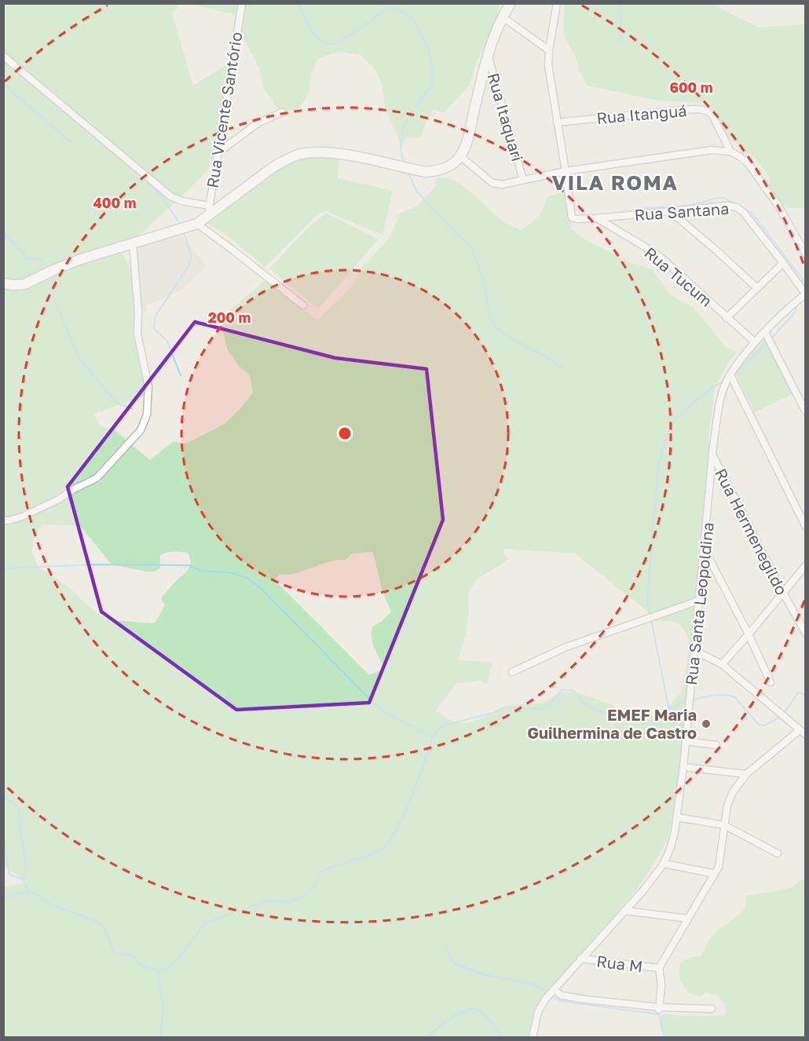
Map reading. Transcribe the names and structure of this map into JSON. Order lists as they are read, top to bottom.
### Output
{
  "streets": {
    "street": [
      "Rua Vicente Santório",
      "Rua Itanguá",
      "Rua Itaquari",
      "Rua Santana",
      "Rua Tucum",
      "Rua Hermenegildo",
      "Rua Santa Leopoldina",
      "Rua M"
    ]
  },
  "crossings": [
    ["Rua Santana", "Rua Tucum"],
    ["Rua Santana", "Rua Santa Leopoldina"],
    ["Rua Tucum", "Rua Santa Leopoldina"],
    ["Rua Hermenegildo", "Rua Santa Leopoldina"],
    ["Rua Santa Leopoldina", "Rua M"]
  ],
  "districts": ["VILA ROMA"],
  "places": ["EMEF Maria Guilhermina de Castro"],
  "rings": ["600 m", "400 m", "200 m"]
}
